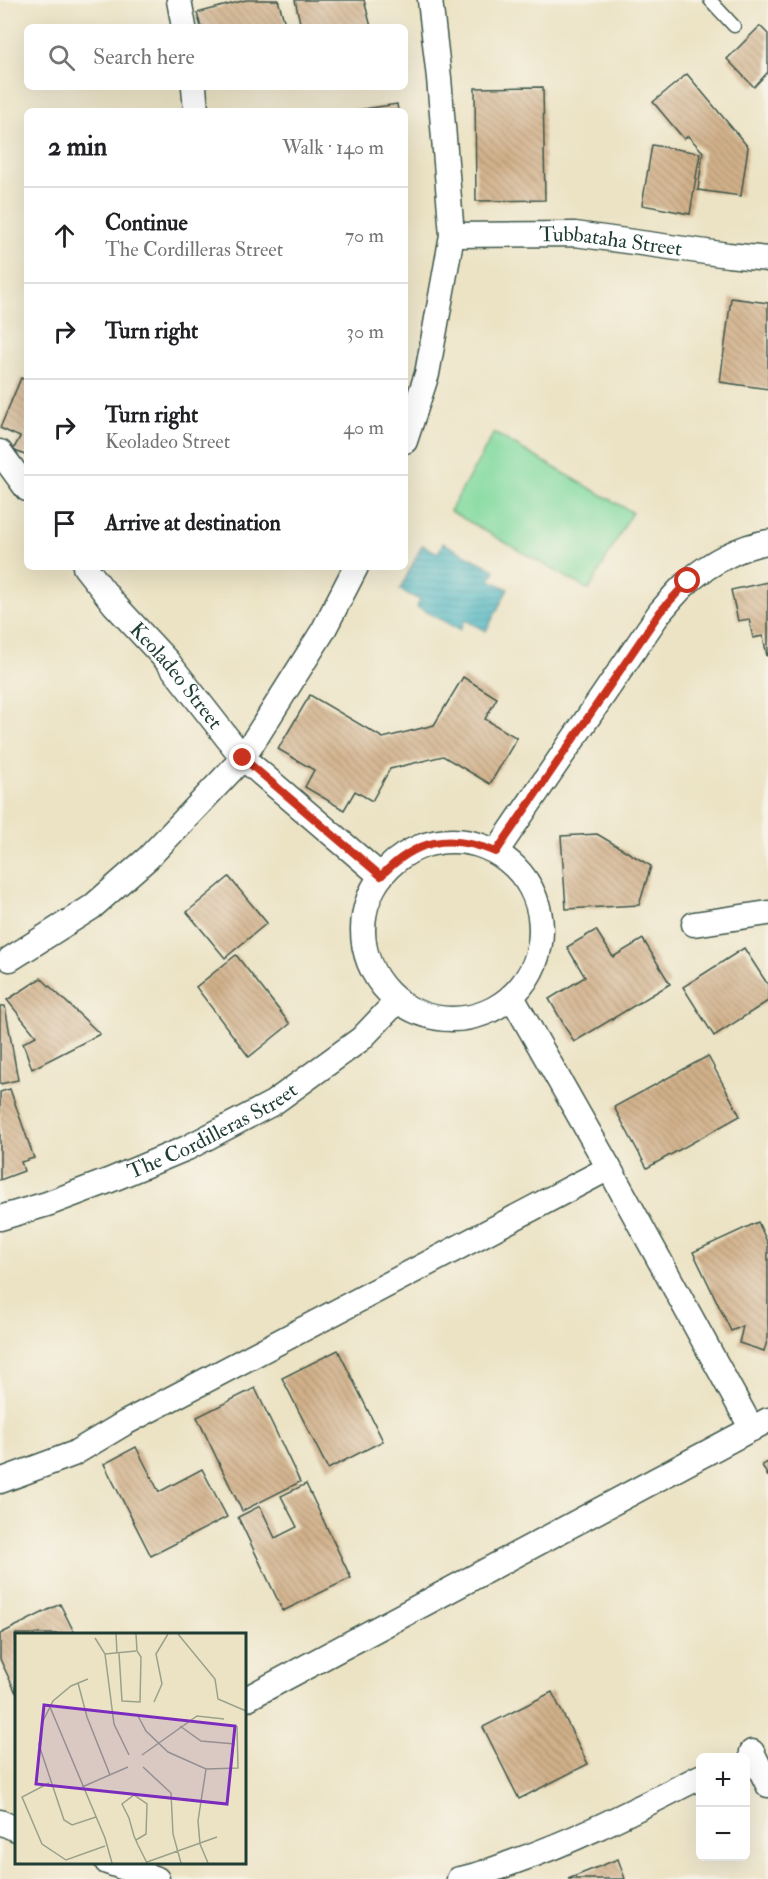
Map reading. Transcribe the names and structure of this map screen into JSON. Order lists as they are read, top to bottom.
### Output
{
  "streets": {
    "street": ["Tubbataha Street", "Keoladeo Street", "The Cordilleras Street"]
  },
  "crossings": [
    ["Keoladeo Street", "The Cordilleras Street"]
  ],
  "page": {
    "search": "Search here",
    "heading": ["2 min", "Walk · 140 m"],
    "list": [
      ["Continue", "The Cordilleras Street", "70 m"],
      ["Turn right", "30 m"],
      ["Turn right", "Keoladeo Street", "40 m"],
      "Arrive at destination"
    ],
    "map_buttons": ["+", "−"]
  }
}
